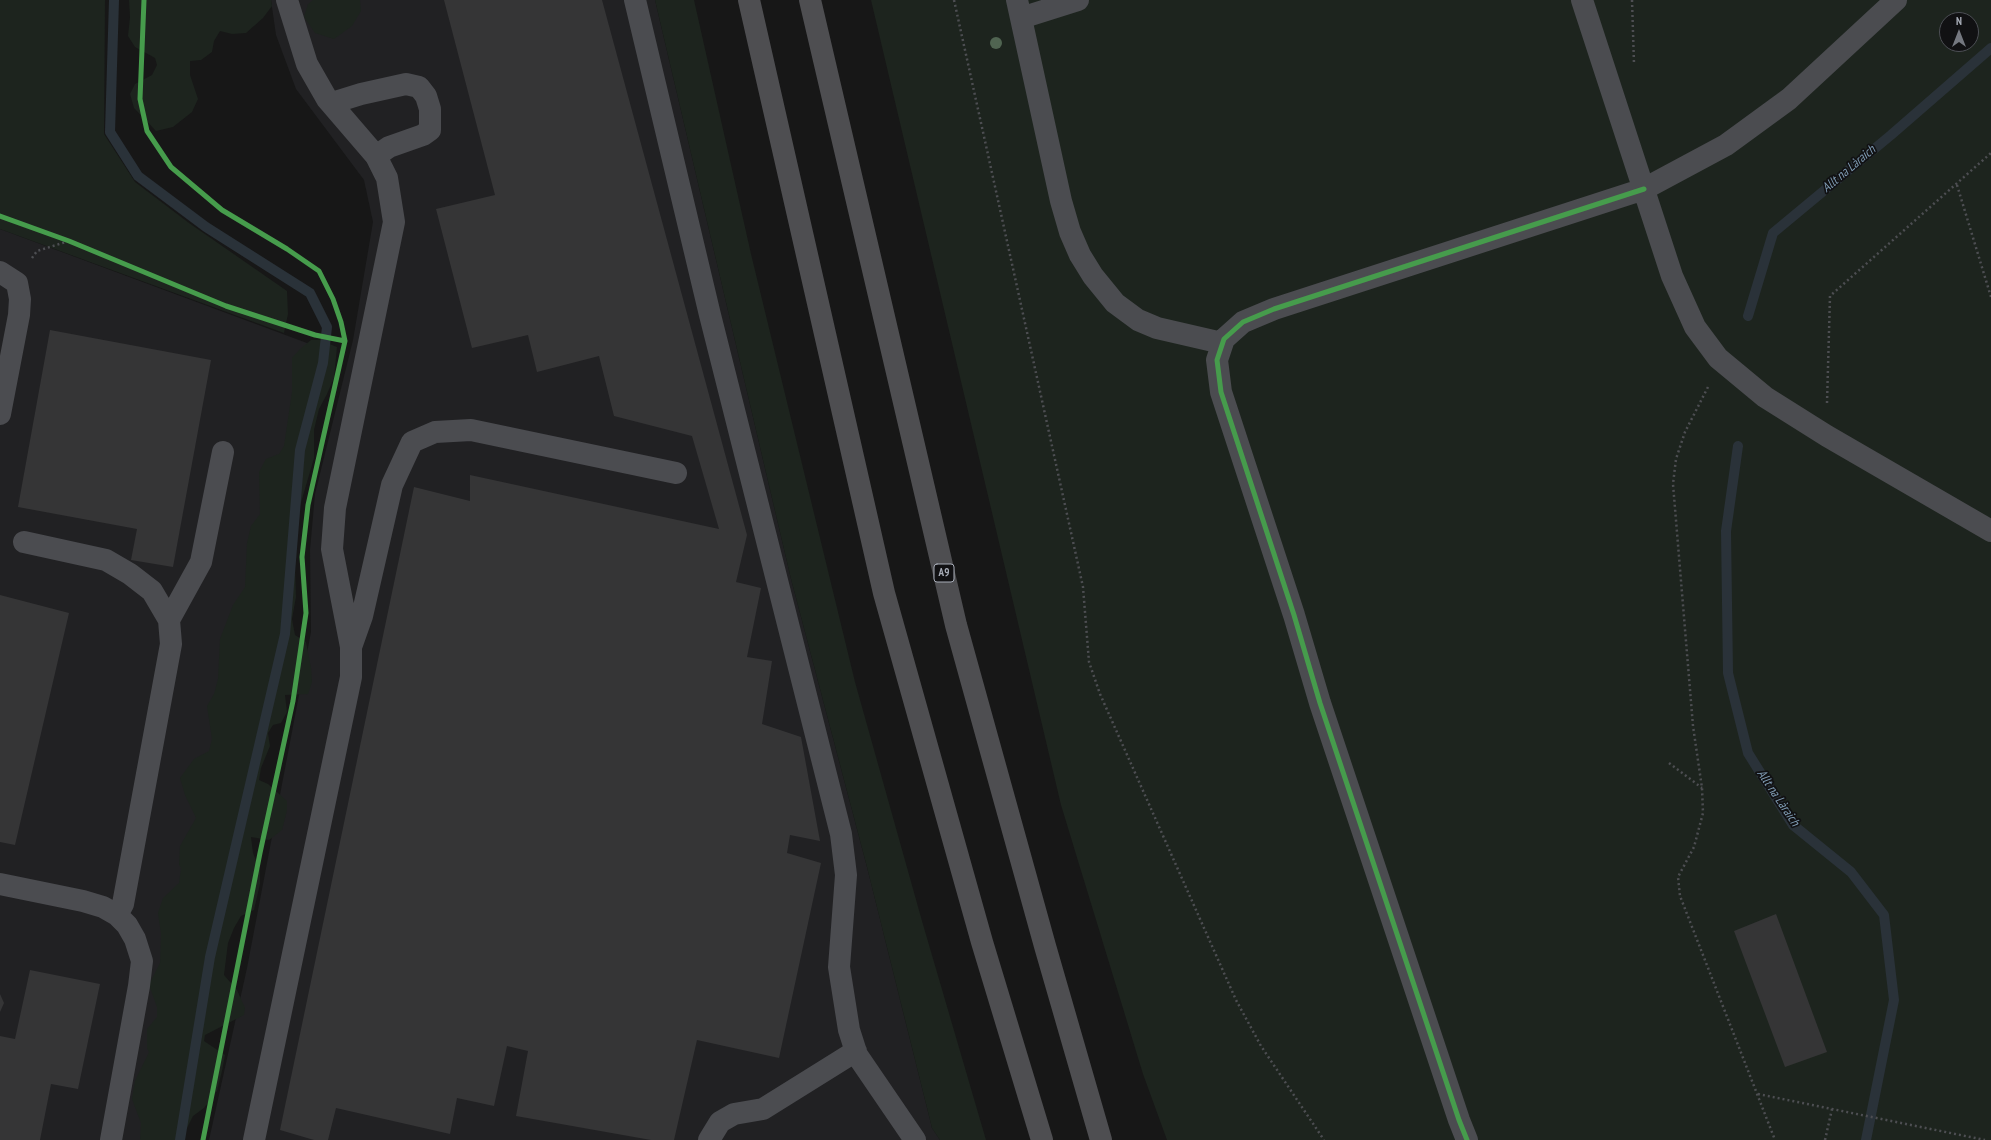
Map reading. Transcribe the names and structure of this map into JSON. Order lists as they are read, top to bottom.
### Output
{
  "streets": {
    "highway": ["A9"]
  },
  "water": ["Allt na Làraich"],
  "north": "top"
}
